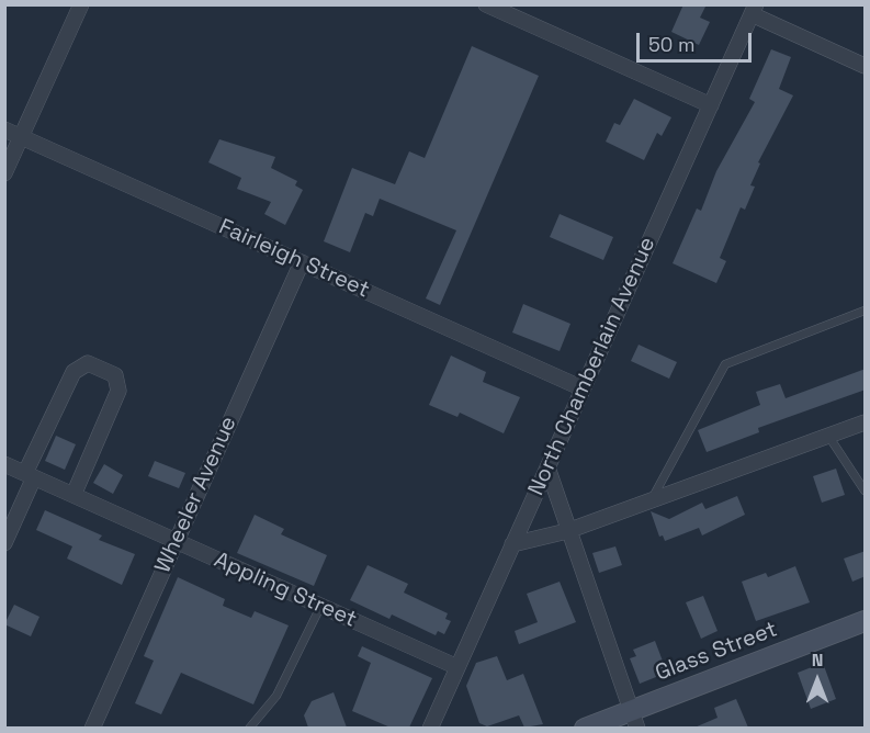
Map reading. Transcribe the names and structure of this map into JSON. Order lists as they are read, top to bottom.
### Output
{
  "streets": {
    "main road": ["Glass Street"],
    "street": [
      "Fairleigh Street",
      "North Chamberlain Avenue",
      "Wheeler Avenue",
      "Appling Street"
    ]
  },
  "crossings": [
    ["Fairleigh Street", "North Chamberlain Avenue"],
    ["Fairleigh Street", "Wheeler Avenue"],
    ["North Chamberlain Avenue", "Appling Street"],
    ["Wheeler Avenue", "Appling Street"]
  ],
  "scale_bar": "50 m",
  "north": "top"
}
